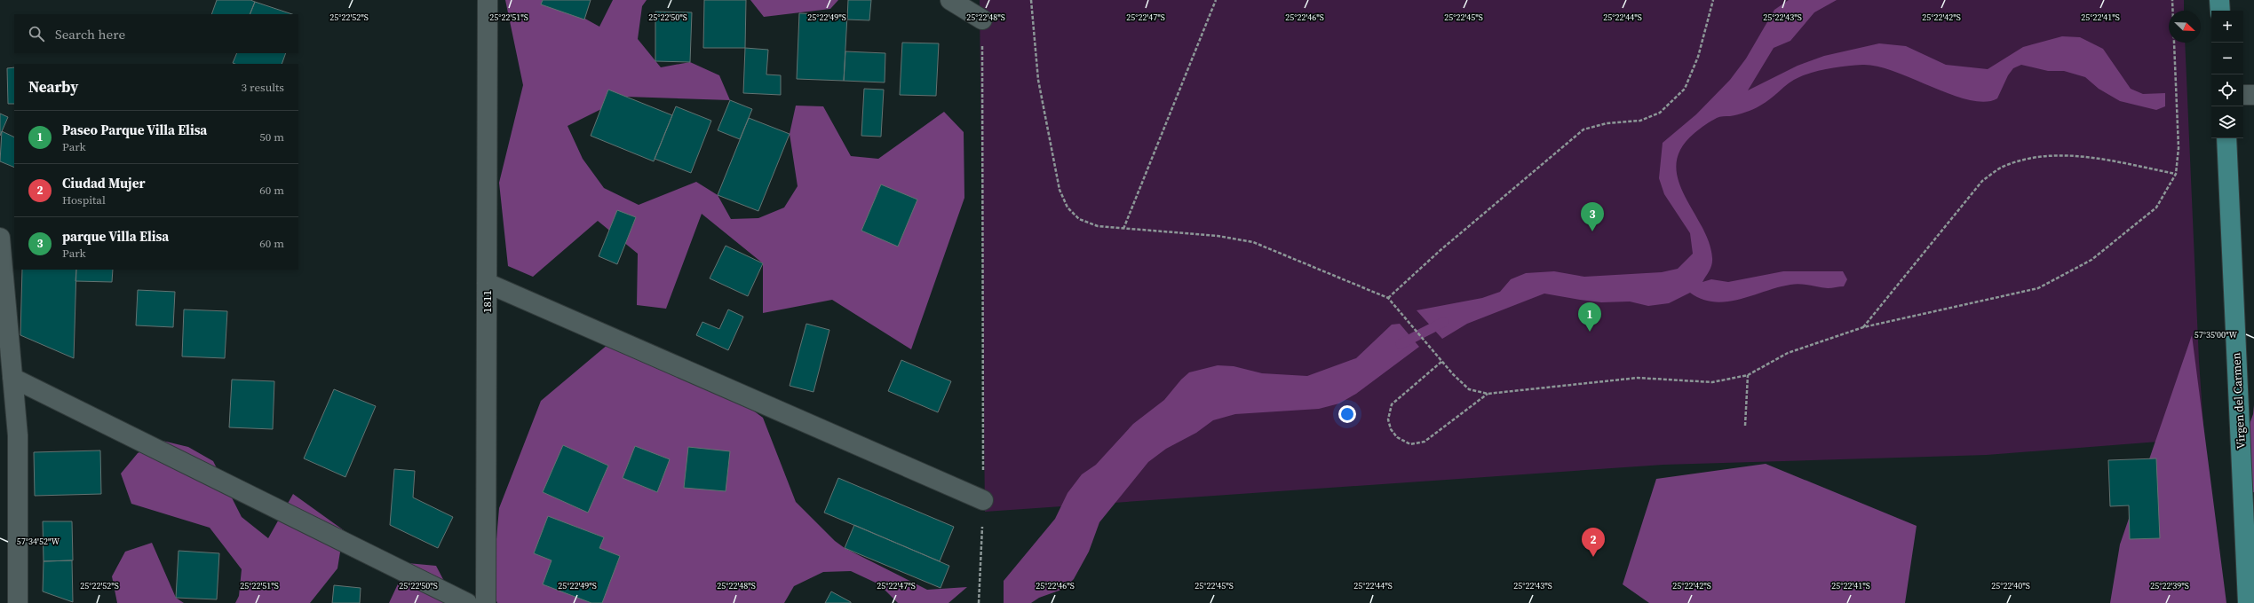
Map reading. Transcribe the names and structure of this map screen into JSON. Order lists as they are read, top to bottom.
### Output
{
  "streets": {
    "main road": ["Virgen del Carmen"],
    "street": ["1811"]
  },
  "north": "bottom right",
  "page": {
    "map_buttons": ["+", "−"],
    "search": "Search here",
    "heading": ["Nearby", "3 results"],
    "list": [
      {
        "mark": "1",
        "name": "Paseo Parque Villa Elisa",
        "note": "Park",
        "value": "50 m"
      },
      {
        "mark": "2",
        "name": "Ciudad Mujer",
        "note": "Hospital",
        "value": "60 m"
      },
      {
        "mark": "3",
        "name": "parque Villa Elisa",
        "note": "Park",
        "value": "60 m"
      }
    ],
    "pins": ["3", "1", "2"]
  },
  "coordinates": [
    "25°22'52\"S",
    "25°22'51\"S",
    "25°22'50\"S",
    "25°22'49\"S",
    "25°22'48\"S",
    "25°22'47\"S",
    "25°22'46\"S",
    "25°22'45\"S",
    "25°22'44\"S",
    "25°22'43\"S",
    "25°22'42\"S",
    "25°22'41\"S",
    "57°35'00\"W",
    "57°34'52\"W",
    "25°22'40\"S",
    "25°22'39\"S"
  ]
}
